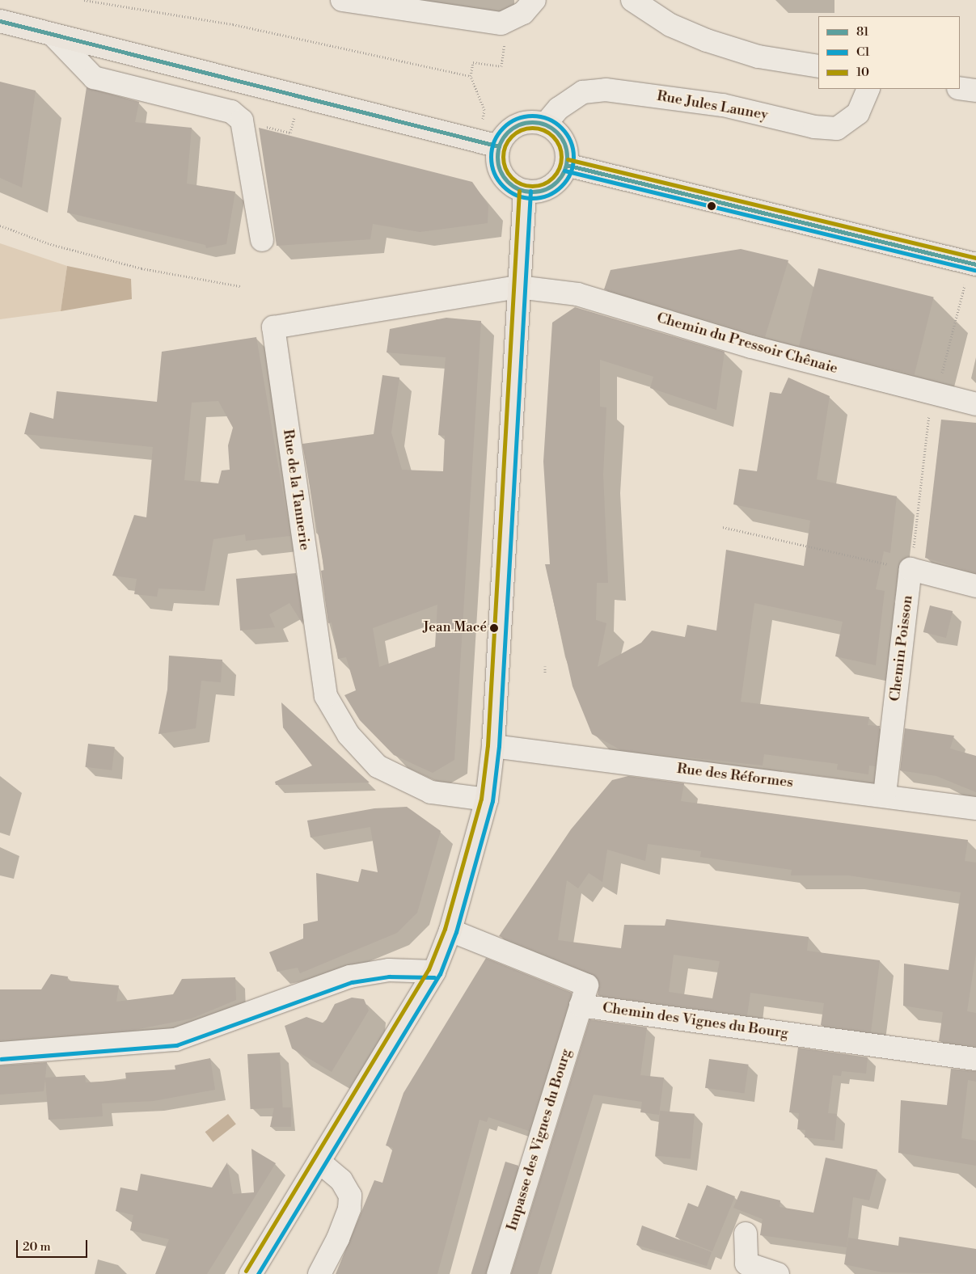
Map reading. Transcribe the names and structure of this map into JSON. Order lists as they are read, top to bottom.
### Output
{
  "streets": {
    "street": [
      "Rue Jules Launey",
      "Chemin du Pressoir Chênaie",
      "Rue de la Tannerie",
      "Chemin Poisson",
      "Rue des Réformes",
      "Chemin des Vignes du Bourg",
      "Impasse des Vignes du Bourg"
    ]
  },
  "crossings": [
    ["Chemin du Pressoir Chênaie", "Rue de la Tannerie"],
    ["Chemin Poisson", "Rue des Réformes"],
    ["Chemin des Vignes du Bourg", "Impasse des Vignes du Bourg"]
  ],
  "places": ["Jean Macé"],
  "lines": ["transit line 81", "transit line C1", "transit line 10"],
  "legend": ["81", "C1", "10"],
  "scale_bar": "20 m"
}
